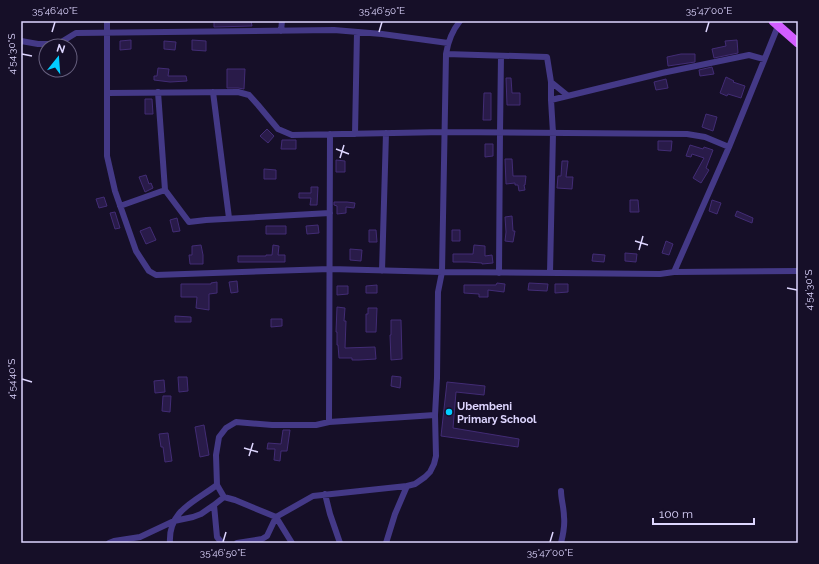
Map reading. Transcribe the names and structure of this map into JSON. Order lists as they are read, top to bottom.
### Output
{
  "places": ["Ubembeni Primary School"],
  "scale_bar": "100 m",
  "north": "top",
  "coordinates": [
    "35°46'40\"E",
    "35°46'50\"E",
    "35°47'00\"E",
    "4°54'30\"S",
    "4°54'40\"S"
  ]
}
